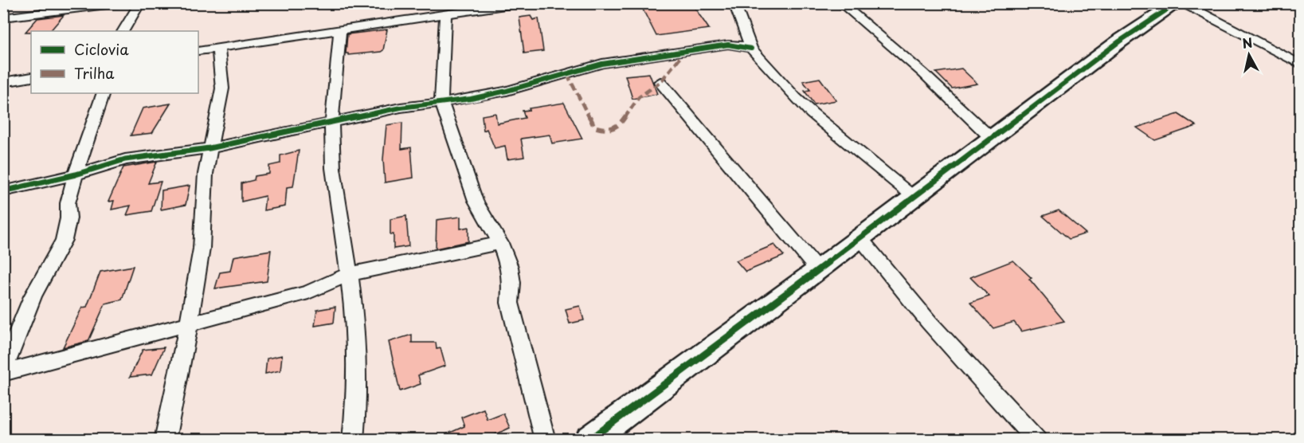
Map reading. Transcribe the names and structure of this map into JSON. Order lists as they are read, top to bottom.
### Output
{
  "legend": ["Ciclovia", "Trilha"],
  "north": "top"
}
